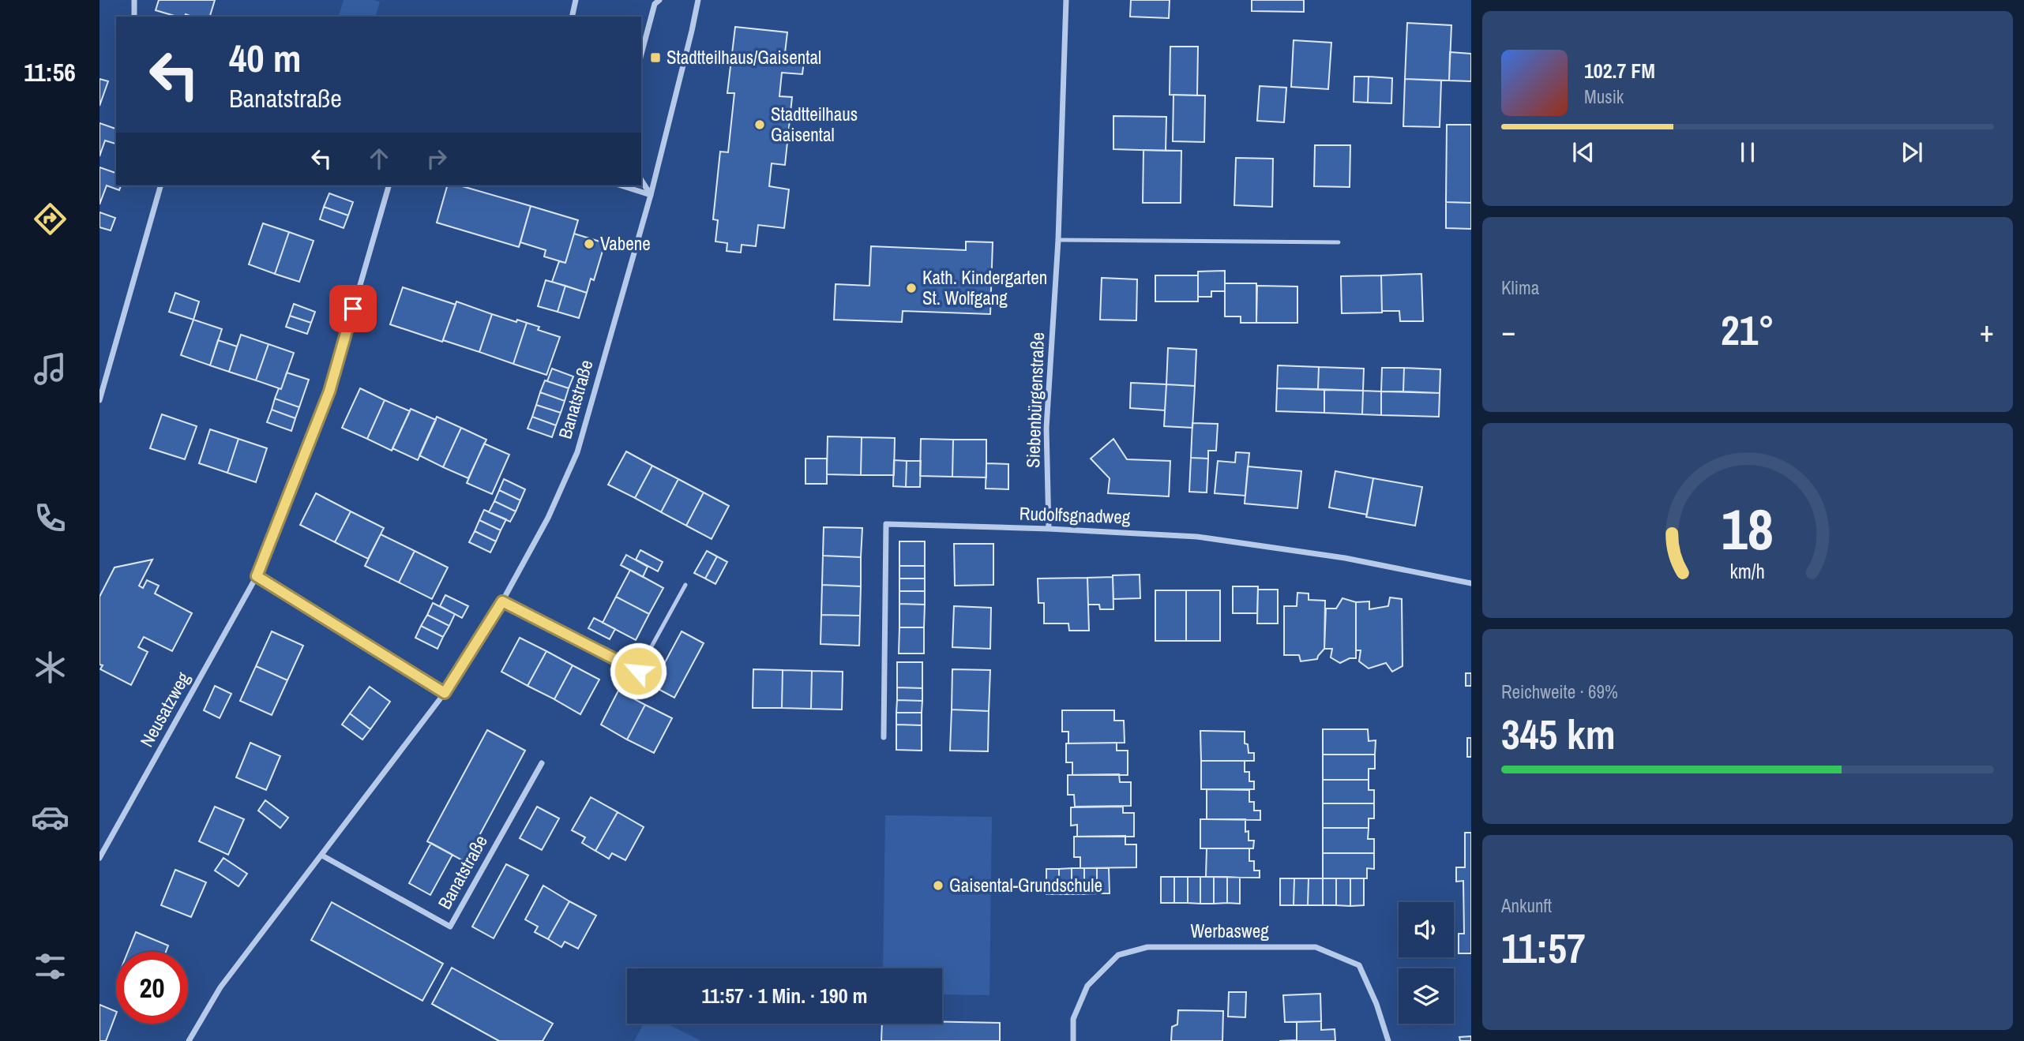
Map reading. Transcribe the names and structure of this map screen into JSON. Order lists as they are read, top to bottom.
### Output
{
  "streets": {
    "street": [
      "Banatstraße",
      "Siebenbürgenstraße",
      "Rudolfsgnadweg",
      "Neusatzweg",
      "Werbasweg"
    ]
  },
  "crossings": [
    ["Siebenbürgenstraße", "Rudolfsgnadweg"]
  ],
  "places": {
    "transit": ["Stadtteilhaus/Gaisental"],
    "other": [
      "Stadtteilhaus Gaisental",
      "Vabene",
      "Kath. Kindergarten St. Wolfgang",
      "Gaisental-Grundschule"
    ]
  },
  "page": {
    "tabs": "11:56",
    "turn": ["40 m", "Banatstraße"],
    "song": ["102.7 FM", "Musik"],
    "tile": [
      "Klima",
      ["Reichweite · 69%", "345 km"],
      ["Ankunft", "11:57"]
    ],
    "heat": ["−", "21°", "+"],
    "limit": "20",
    "trip": "11:57 · 1 Min. · 190 m",
    "gauge": ["18", "km/h"]
  }
}
